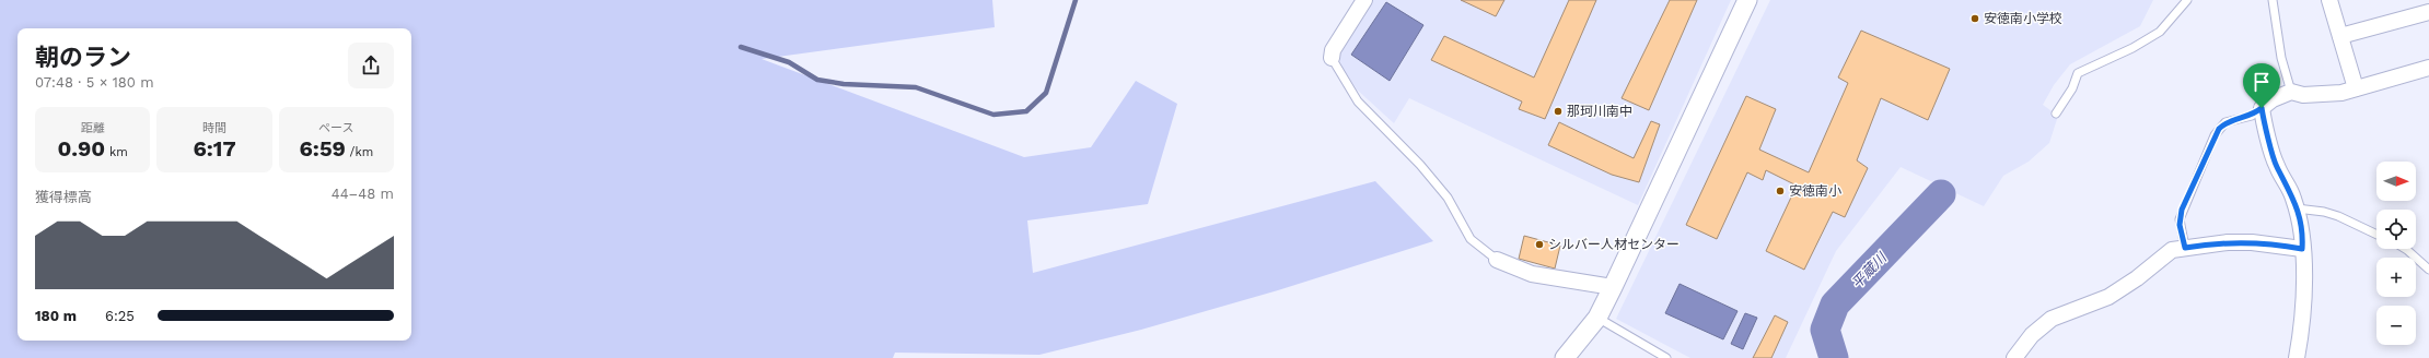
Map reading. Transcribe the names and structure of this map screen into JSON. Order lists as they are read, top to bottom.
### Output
{
  "water": ["平蔵川"],
  "places": [
    "安徳南小学校",
    "那珂川南中",
    "安徳南小",
    "シルバー人材センター"
  ],
  "north": "right",
  "page": {
    "heading": ["朝のラン", "07:48 · 5 × 180 m"],
    "stats": [
      ["距離", "0.90 km"],
      ["時間", "6:17"],
      ["ペース", "6:59 /km"]
    ],
    "map_buttons": ["+", "−"],
    "chart": ["獲得標高", "44–48 m"],
    "list": [
      {
        "name": "180 m",
        "note": "6:25"
      }
    ]
  }
}
